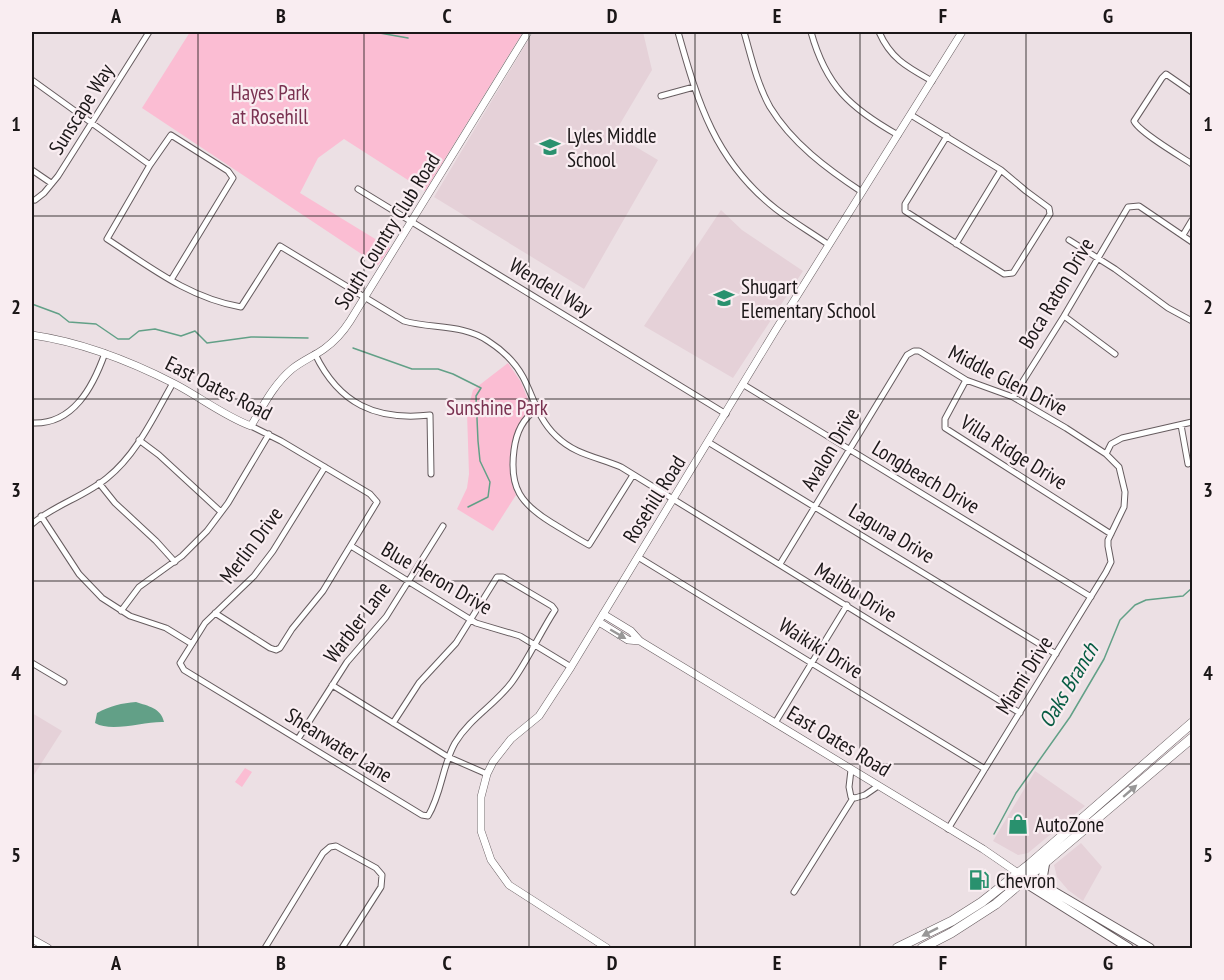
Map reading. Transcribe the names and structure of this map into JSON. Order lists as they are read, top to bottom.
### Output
{
  "streets": {
    "main road": ["East Oates Road"],
    "street": [
      "Sunscape Way",
      "South Country Club Road",
      "Wendell Way",
      "Boca Raton Drive",
      "Middle Glen Drive",
      "Avalon Drive",
      "Villa Ridge Drive",
      "Longbeach Drive",
      "Rosehill Road",
      "Laguna Drive",
      "Merlin Drive",
      "Blue Heron Drive",
      "Malibu Drive",
      "Warbler Lane",
      "Waikiki Drive",
      "Miami Drive",
      "Shearwater Lane"
    ]
  },
  "crossings": [
    ["South Country Club Road", "Wendell Way"],
    ["South Country Club Road", "East Oates Road"],
    ["South Country Club Road", "Malibu Drive"],
    ["Wendell Way", "Rosehill Road"],
    ["Boca Raton Drive", "Middle Glen Drive"],
    ["Middle Glen Drive", "Avalon Drive"],
    ["Middle Glen Drive", "Villa Ridge Drive"],
    ["Middle Glen Drive", "Miami Drive"],
    ["East Oates Road", "Rosehill Road"],
    ["East Oates Road", "Merlin Drive"],
    ["East Oates Road", "Blue Heron Drive"],
    ["East Oates Road", "Miami Drive"],
    ["Avalon Drive", "Longbeach Drive"],
    ["Avalon Drive", "Laguna Drive"],
    ["Avalon Drive", "Malibu Drive"],
    ["Villa Ridge Drive", "Miami Drive"],
    ["Longbeach Drive", "Rosehill Road"],
    ["Longbeach Drive", "Miami Drive"],
    ["Rosehill Road", "Laguna Drive"],
    ["Rosehill Road", "Blue Heron Drive"],
    ["Rosehill Road", "Malibu Drive"],
    ["Rosehill Road", "Waikiki Drive"],
    ["Laguna Drive", "Miami Drive"],
    ["Merlin Drive", "Shearwater Lane"],
    ["Blue Heron Drive", "Warbler Lane"],
    ["Malibu Drive", "Miami Drive"],
    ["Warbler Lane", "Shearwater Lane"],
    ["Waikiki Drive", "Miami Drive"]
  ],
  "water": ["Oaks Branch"],
  "parks": ["Hayes Park at Rosehill", "Sunshine Park"],
  "places": {
    "school or university": ["Lyles Middle School", "Shugart Elementary School"],
    "shop": ["AutoZone"],
    "fuel station": ["Chevron"]
  },
  "grid": {
    "columns": [
      "A",
      "B",
      "C",
      "D",
      "E",
      "F",
      "G"
    ],
    "rows": [
      "1",
      "2",
      "3",
      "4",
      "5"
    ]
  }
}
